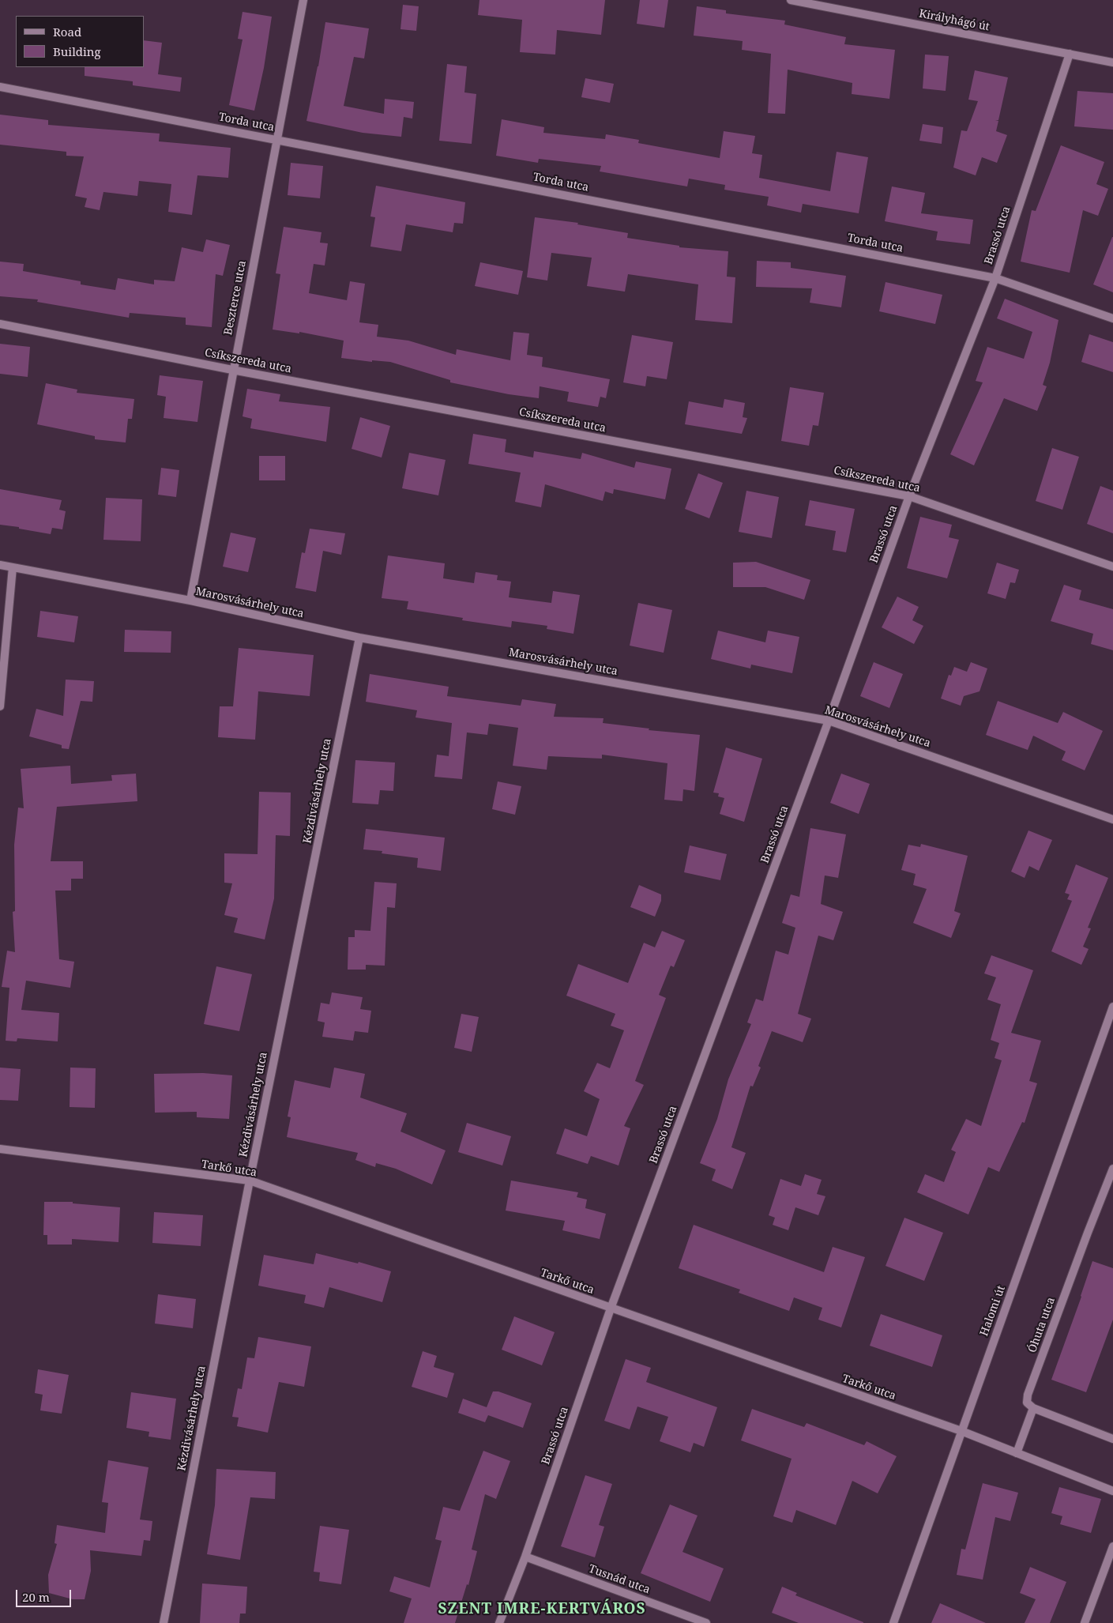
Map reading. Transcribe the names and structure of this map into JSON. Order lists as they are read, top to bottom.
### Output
{
  "streets": {
    "street": [
      "Királyhágó út",
      "Torda utca",
      "Brassó utca",
      "Beszterce utca",
      "Csíkszereda utca",
      "Marosvásárhely utca",
      "Kézdivásárhely utca",
      "Tarkő utca",
      "Halomi út",
      "Óhuta utca",
      "Tusnád utca"
    ]
  },
  "crossings": [
    ["Királyhágó út", "Brassó utca"],
    ["Torda utca", "Brassó utca"],
    ["Torda utca", "Beszterce utca"],
    ["Brassó utca", "Csíkszereda utca"],
    ["Brassó utca", "Marosvásárhely utca"],
    ["Brassó utca", "Tarkő utca"],
    ["Brassó utca", "Tusnád utca"],
    ["Beszterce utca", "Csíkszereda utca"],
    ["Beszterce utca", "Marosvásárhely utca"],
    ["Marosvásárhely utca", "Kézdivásárhely utca"],
    ["Kézdivásárhely utca", "Tarkő utca"],
    ["Tarkő utca", "Halomi út"]
  ],
  "districts": ["SZENT IMRE-KERTVÁROS"],
  "legend": ["Road", "Building"],
  "scale_bar": "20 m"
}
